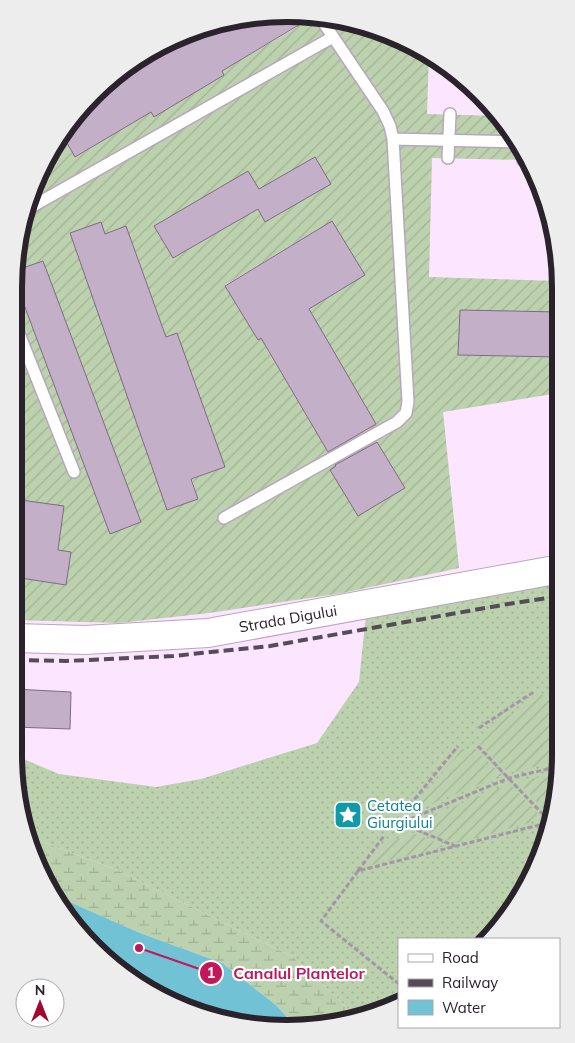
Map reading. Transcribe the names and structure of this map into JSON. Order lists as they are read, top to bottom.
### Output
{
  "streets": {
    "street": ["Strada Digului"]
  },
  "places": {
    "place": ["Cetatea Giurgiului"],
    "other": ["Canalul Plantelor"]
  },
  "legend": ["Road", "Railway", "Water"],
  "north": "top"
}
